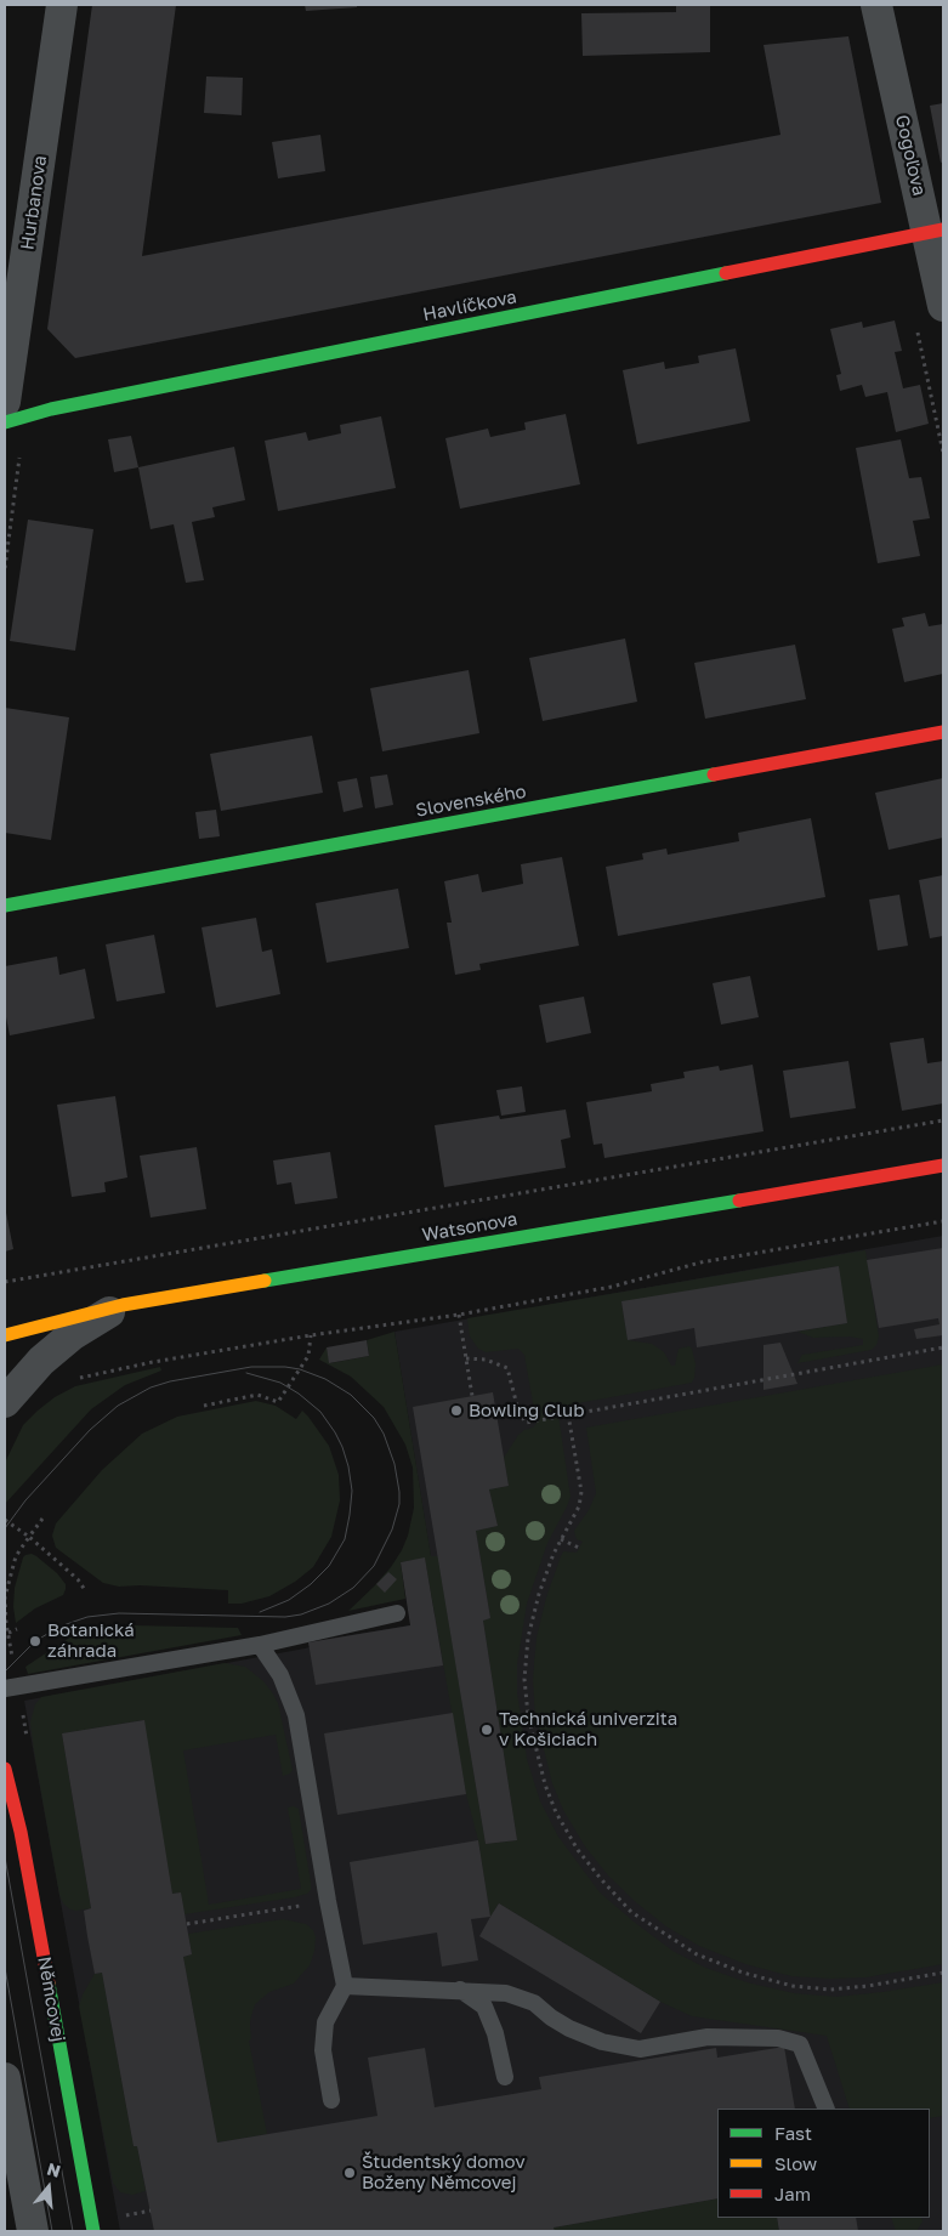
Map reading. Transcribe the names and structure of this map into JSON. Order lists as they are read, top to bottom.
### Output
{
  "streets": {
    "street": [
      "Gogoľova",
      "Hurbanova",
      "Havlíčkova",
      "Slovenského",
      "Watsonova",
      "Němcovej"
    ]
  },
  "crossings": [
    ["Gogoľova", "Havlíčkova"]
  ],
  "places": [
    "Bowling Club",
    "Botanická záhrada",
    "Technická univerzita v Košiciach",
    "Študentský domov Boženy Němcovej"
  ],
  "legend": ["Fast", "Slow", "Jam"],
  "north": "top"
}
